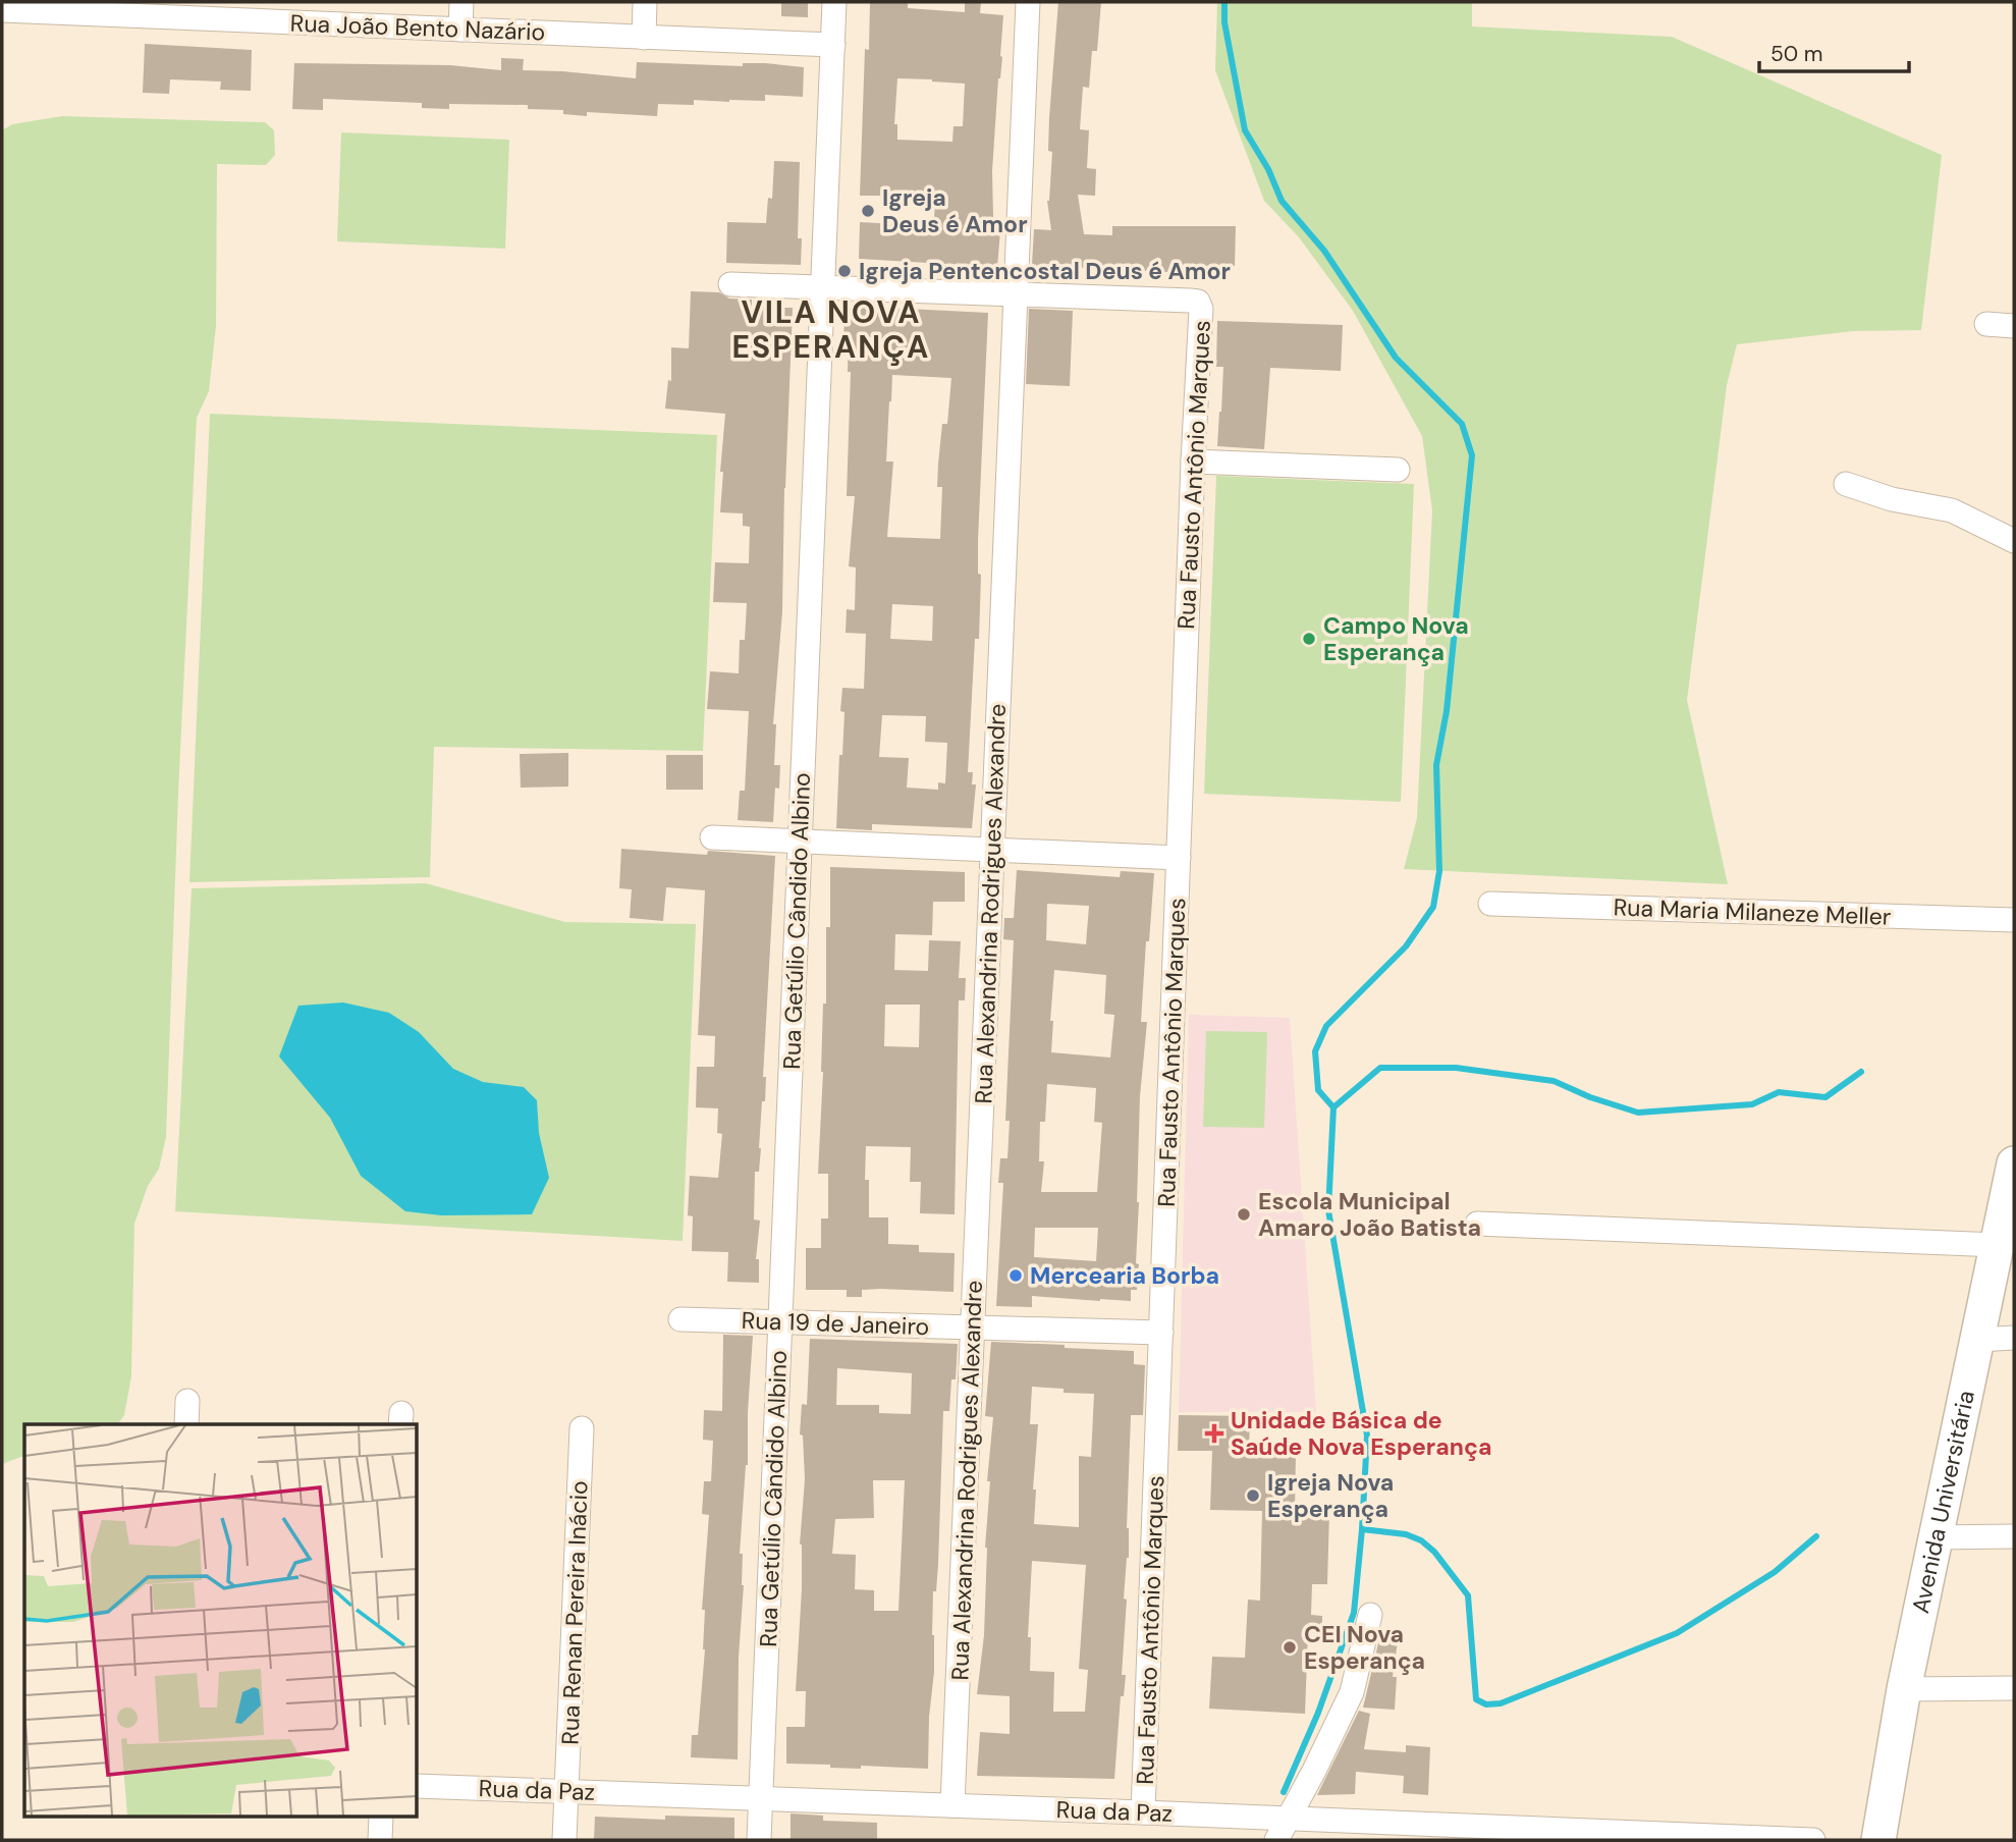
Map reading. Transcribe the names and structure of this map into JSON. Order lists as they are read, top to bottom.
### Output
{
  "streets": {
    "main road": ["Avenida Universitária"],
    "street": [
      "Rua João Bento Nazário",
      "Rua Fausto Antônio Marques",
      "Rua Alexandrina Rodrigues Alexandre",
      "Rua Maria Milaneze Meller",
      "Rua Getúlio Cândido Albino",
      "Rua 19 de Janeiro",
      "Rua Renan Pereira Inácio",
      "Rua da Paz"
    ]
  },
  "crossings": [
    ["Rua João Bento Nazário", "Rua Getúlio Cândido Albino"],
    ["Rua Fausto Antônio Marques", "Rua Alexandrina Rodrigues Alexandre"],
    ["Rua Fausto Antônio Marques", "Rua 19 de Janeiro"],
    ["Rua Fausto Antônio Marques", "Rua da Paz"],
    ["Rua Alexandrina Rodrigues Alexandre", "Rua 19 de Janeiro"],
    ["Rua Alexandrina Rodrigues Alexandre", "Rua da Paz"],
    ["Rua Getúlio Cândido Albino", "Rua 19 de Janeiro"],
    ["Rua Getúlio Cândido Albino", "Rua da Paz"],
    ["Rua Renan Pereira Inácio", "Rua da Paz"]
  ],
  "districts": ["VILA NOVA ESPERANÇA"],
  "places": {
    "other": [
      "Igreja Deus é Amor",
      "Igreja Pentencostal Deus é Amor",
      "Campo Nova Esperança",
      "Escola Municipal Amaro João Batista",
      "Mercearia Borba",
      "Igreja Nova Esperança",
      "CEI Nova Esperança"
    ],
    "health": ["Unidade Básica de Saúde Nova Esperança"]
  },
  "scale_bar": "50 m"
}
